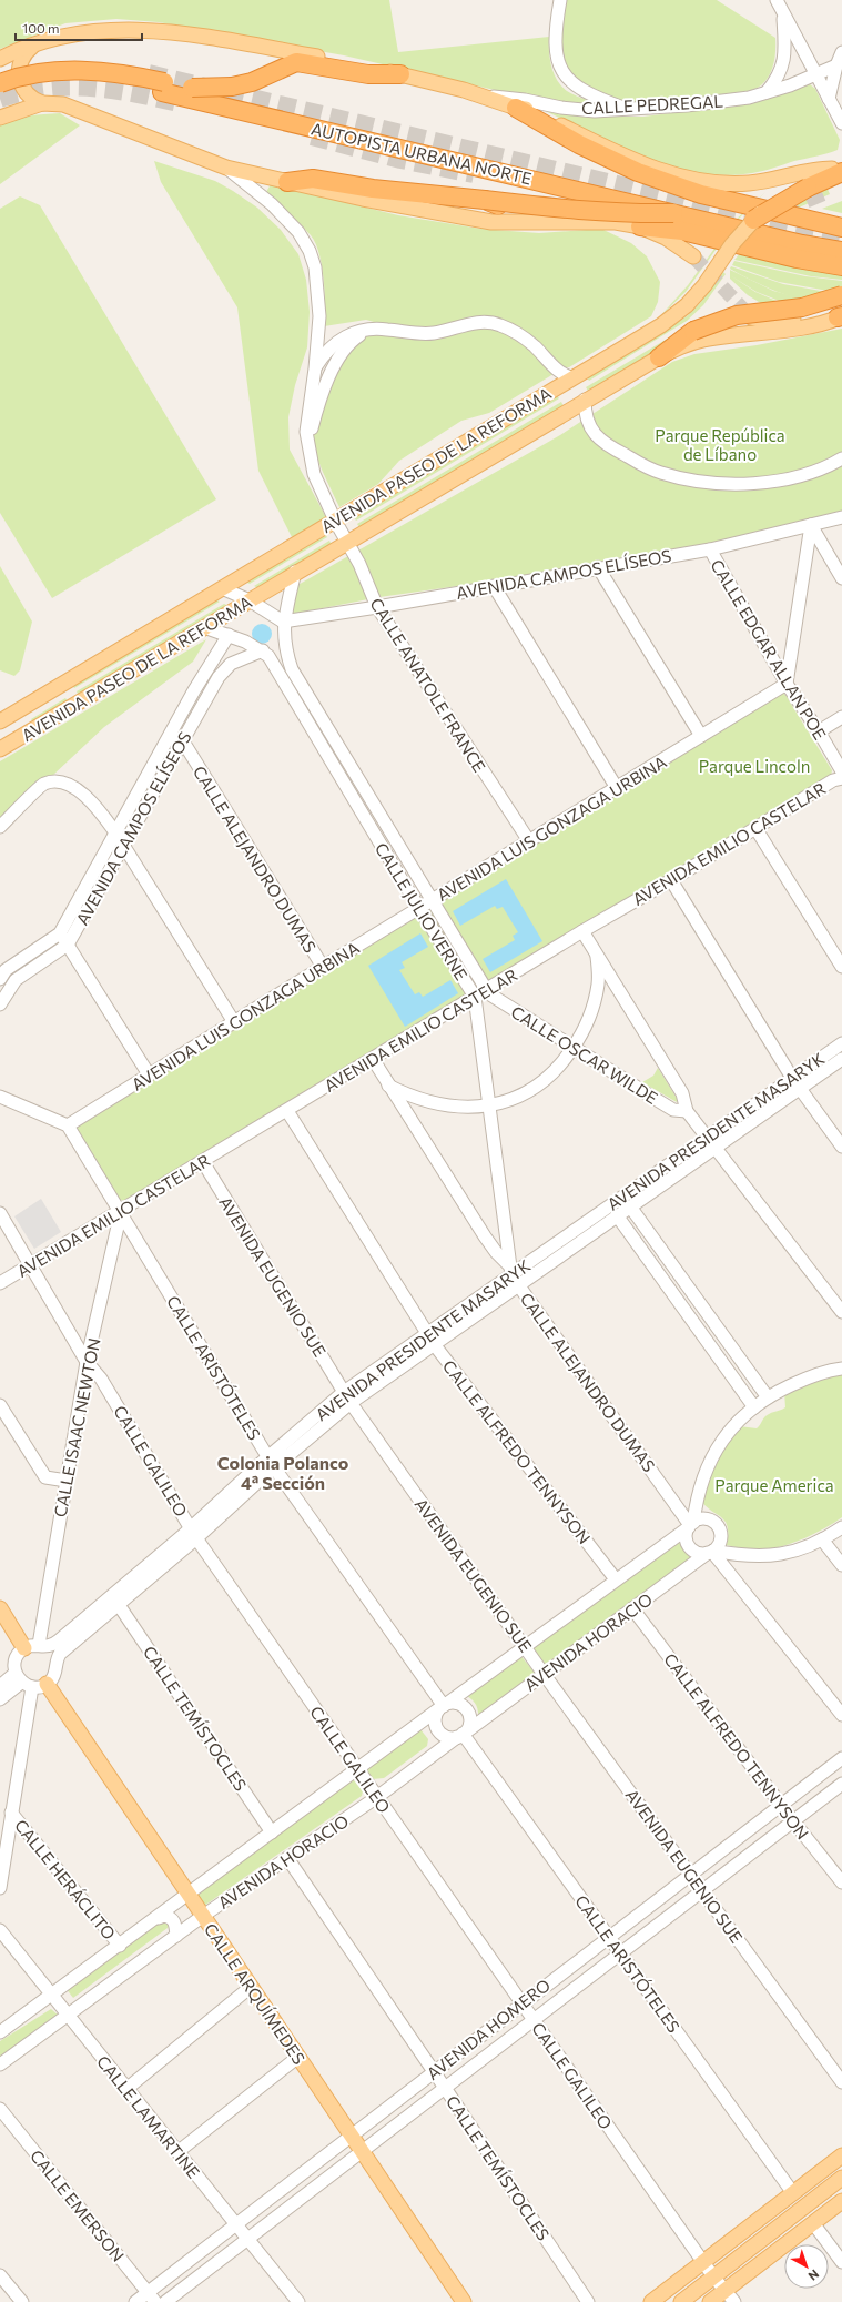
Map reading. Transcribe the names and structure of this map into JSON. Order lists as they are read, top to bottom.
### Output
{
  "streets": {
    "highway": ["AUTOPISTA URBANA NORTE"],
    "main road": ["AVENIDA PASEO DE LA REFORMA", "CALLE ARQUÍMEDES"],
    "street": [
      "CALLE PEDREGAL",
      "AVENIDA CAMPOS ELÍSEOS",
      "CALLE EDGAR ALLAN POE",
      "CALLE ANATOLE FRANCE",
      "AVENIDA LUIS GONZAGA URBINA",
      "AVENIDA EMILIO CASTELAR",
      "CALLE ALEJANDRO DUMAS",
      "CALLE JULIO VERNE",
      "CALLE OSCAR WILDE",
      "AVENIDA PRESIDENTE MASARYK",
      "AVENIDA EUGENIO SUE",
      "CALLE ARISTÓTELES",
      "CALLE ISAAC NEWTON",
      "CALLE ALFREDO TENNYSON",
      "CALLE GALILEO",
      "AVENIDA HORACIO",
      "CALLE TEMÍSTOCLES",
      "CALLE HERÁCLITO",
      "AVENIDA HOMERO",
      "CALLE LAMARTINE",
      "CALLE EMERSON"
    ]
  },
  "crossings": [
    ["AVENIDA PASEO DE LA REFORMA", "CALLE ANATOLE FRANCE"],
    ["AVENIDA PASEO DE LA REFORMA", "CALLE JULIO VERNE"],
    ["AVENIDA CAMPOS ELÍSEOS", "CALLE EDGAR ALLAN POE"],
    ["AVENIDA CAMPOS ELÍSEOS", "CALLE ANATOLE FRANCE"],
    ["AVENIDA CAMPOS ELÍSEOS", "CALLE ALEJANDRO DUMAS"],
    ["AVENIDA CAMPOS ELÍSEOS", "CALLE JULIO VERNE"],
    ["CALLE EDGAR ALLAN POE", "AVENIDA LUIS GONZAGA URBINA"],
    ["CALLE ANATOLE FRANCE", "AVENIDA LUIS GONZAGA URBINA"],
    ["AVENIDA LUIS GONZAGA URBINA", "CALLE ALEJANDRO DUMAS"],
    ["AVENIDA LUIS GONZAGA URBINA", "CALLE JULIO VERNE"],
    ["AVENIDA LUIS GONZAGA URBINA", "CALLE ARISTÓTELES"],
    ["AVENIDA EMILIO CASTELAR", "CALLE ALEJANDRO DUMAS"],
    ["AVENIDA EMILIO CASTELAR", "CALLE JULIO VERNE"],
    ["AVENIDA EMILIO CASTELAR", "CALLE OSCAR WILDE"],
    ["AVENIDA EMILIO CASTELAR", "AVENIDA EUGENIO SUE"],
    ["AVENIDA EMILIO CASTELAR", "CALLE ARISTÓTELES"],
    ["AVENIDA EMILIO CASTELAR", "CALLE ISAAC NEWTON"],
    ["AVENIDA EMILIO CASTELAR", "CALLE ALFREDO TENNYSON"],
    ["AVENIDA EMILIO CASTELAR", "CALLE GALILEO"],
    ["CALLE ALEJANDRO DUMAS", "CALLE JULIO VERNE"],
    ["CALLE ALEJANDRO DUMAS", "AVENIDA PRESIDENTE MASARYK"],
    ["CALLE ALEJANDRO DUMAS", "AVENIDA HORACIO"],
    ["CALLE JULIO VERNE", "CALLE OSCAR WILDE"],
    ["CALLE JULIO VERNE", "AVENIDA PRESIDENTE MASARYK"],
    ["AVENIDA PRESIDENTE MASARYK", "AVENIDA EUGENIO SUE"],
    ["AVENIDA PRESIDENTE MASARYK", "CALLE ARISTÓTELES"],
    ["AVENIDA PRESIDENTE MASARYK", "CALLE ISAAC NEWTON"],
    ["AVENIDA PRESIDENTE MASARYK", "CALLE ALFREDO TENNYSON"],
    ["AVENIDA PRESIDENTE MASARYK", "CALLE GALILEO"],
    ["AVENIDA PRESIDENTE MASARYK", "CALLE TEMÍSTOCLES"],
    ["AVENIDA PRESIDENTE MASARYK", "CALLE ARQUÍMEDES"],
    ["AVENIDA EUGENIO SUE", "AVENIDA HORACIO"],
    ["AVENIDA EUGENIO SUE", "AVENIDA HOMERO"],
    ["CALLE ARISTÓTELES", "CALLE ISAAC NEWTON"],
    ["CALLE ARISTÓTELES", "AVENIDA HORACIO"],
    ["CALLE ARISTÓTELES", "AVENIDA HOMERO"],
    ["CALLE ISAAC NEWTON", "CALLE GALILEO"],
    ["CALLE ALFREDO TENNYSON", "AVENIDA HORACIO"],
    ["CALLE ALFREDO TENNYSON", "AVENIDA HOMERO"],
    ["CALLE GALILEO", "AVENIDA HORACIO"],
    ["CALLE GALILEO", "AVENIDA HOMERO"],
    ["AVENIDA HORACIO", "CALLE TEMÍSTOCLES"],
    ["AVENIDA HORACIO", "CALLE HERÁCLITO"],
    ["AVENIDA HORACIO", "CALLE ARQUÍMEDES"],
    ["AVENIDA HORACIO", "CALLE LAMARTINE"],
    ["CALLE TEMÍSTOCLES", "AVENIDA HOMERO"],
    ["CALLE ARQUÍMEDES", "AVENIDA HOMERO"],
    ["AVENIDA HOMERO", "CALLE LAMARTINE"],
    ["AVENIDA HOMERO", "CALLE EMERSON"]
  ],
  "districts": ["Colonia Polanco 4ª Sección"],
  "parks": ["Parque República de Líbano", "Parque Lincoln", "Parque America"],
  "scale_bar": "100 m",
  "north": "bottom right"
}
